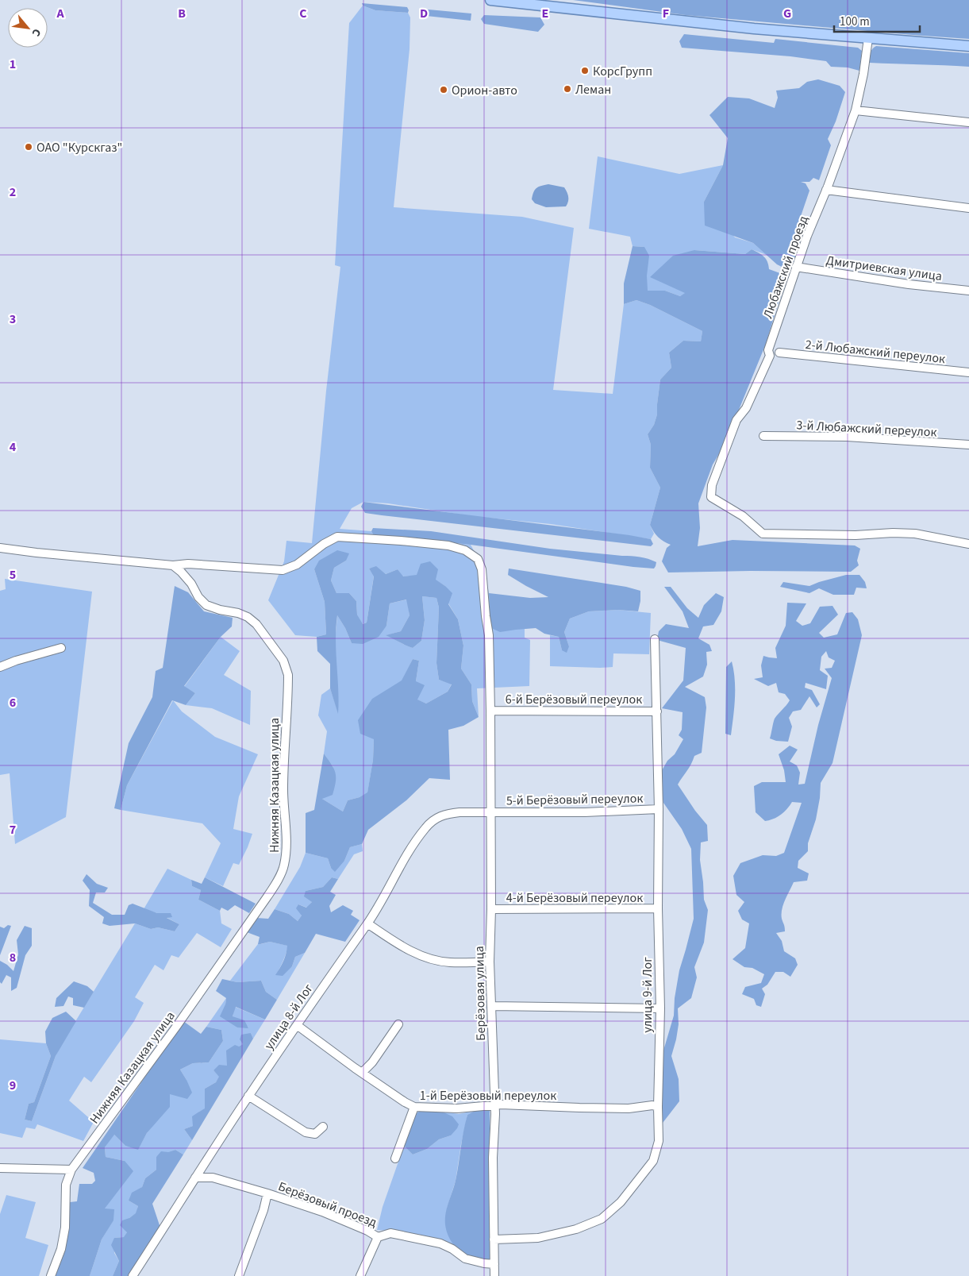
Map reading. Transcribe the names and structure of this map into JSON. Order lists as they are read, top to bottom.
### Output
{
  "streets": {
    "street": [
      "Любажский проезд",
      "Дмитриевская улица",
      "2-й Любажский переулок",
      "3-й Любажский переулок",
      "6-й Берёзовый переулок",
      "Нижняя Казацкая улица",
      "5-й Берёзовый переулок",
      "4-й Берёзовый переулок",
      "Берёзовая улица",
      "улица 9-й Лог",
      "улица 8-й Лог",
      "1-й Берёзовый переулок",
      "Берёзовый проезд"
    ]
  },
  "crossings": [
    ["Любажский проезд", "Дмитриевская улица"],
    ["6-й Берёзовый переулок", "Берёзовая улица"],
    ["6-й Берёзовый переулок", "улица 9-й Лог"],
    ["Нижняя Казацкая улица", "Берёзовая улица"],
    ["5-й Берёзовый переулок", "Берёзовая улица"],
    ["5-й Берёзовый переулок", "улица 9-й Лог"],
    ["5-й Берёзовый переулок", "улица 8-й Лог"],
    ["4-й Берёзовый переулок", "Берёзовая улица"],
    ["4-й Берёзовый переулок", "улица 9-й Лог"],
    ["Берёзовая улица", "улица 9-й Лог"],
    ["Берёзовая улица", "улица 8-й Лог"],
    ["Берёзовая улица", "1-й Берёзовый переулок"],
    ["Берёзовая улица", "Берёзовый проезд"],
    ["улица 9-й Лог", "1-й Берёзовый переулок"],
    ["улица 8-й Лог", "1-й Берёзовый переулок"],
    ["улица 8-й Лог", "Берёзовый проезд"]
  ],
  "places": [
    "КорсГрупп",
    "Леман",
    "Орион-авто",
    "ОАО \"Курскгаз\""
  ],
  "scale_bar": "100 m",
  "north": "bottom right",
  "grid": {
    "columns": [
      "A",
      "B",
      "C",
      "D",
      "E",
      "F",
      "G"
    ],
    "rows": [
      "1",
      "2",
      "3",
      "4",
      "5",
      "6",
      "7",
      "8",
      "9"
    ]
  }
}
